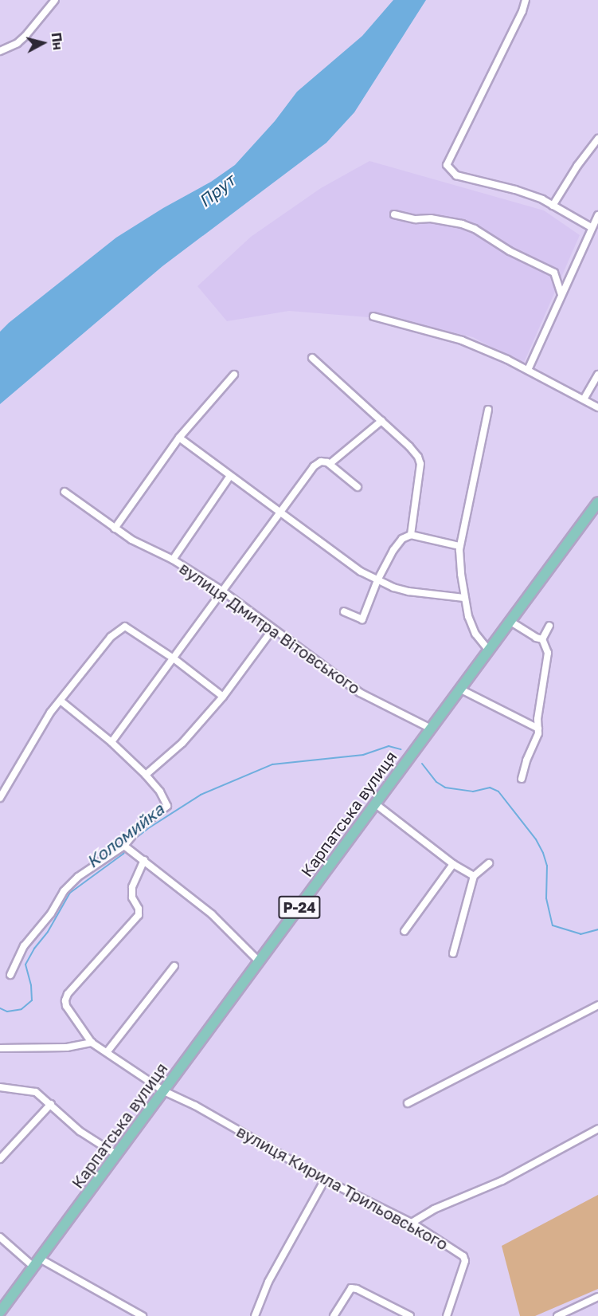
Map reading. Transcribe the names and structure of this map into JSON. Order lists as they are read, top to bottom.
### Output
{
  "streets": {
    "main road": ["Карпатська вулиця", "Р-24"],
    "street": ["вулиця Дмитра Вітовського", "вулиця Кирила Трильовського"]
  },
  "crossings": [
    ["вулиця Дмитра Вітовського", "Карпатська вулиця"],
    ["Карпатська вулиця", "вулиця Кирила Трильовського"]
  ],
  "water": ["Прут", "Коломийка"],
  "north": "right"
}
